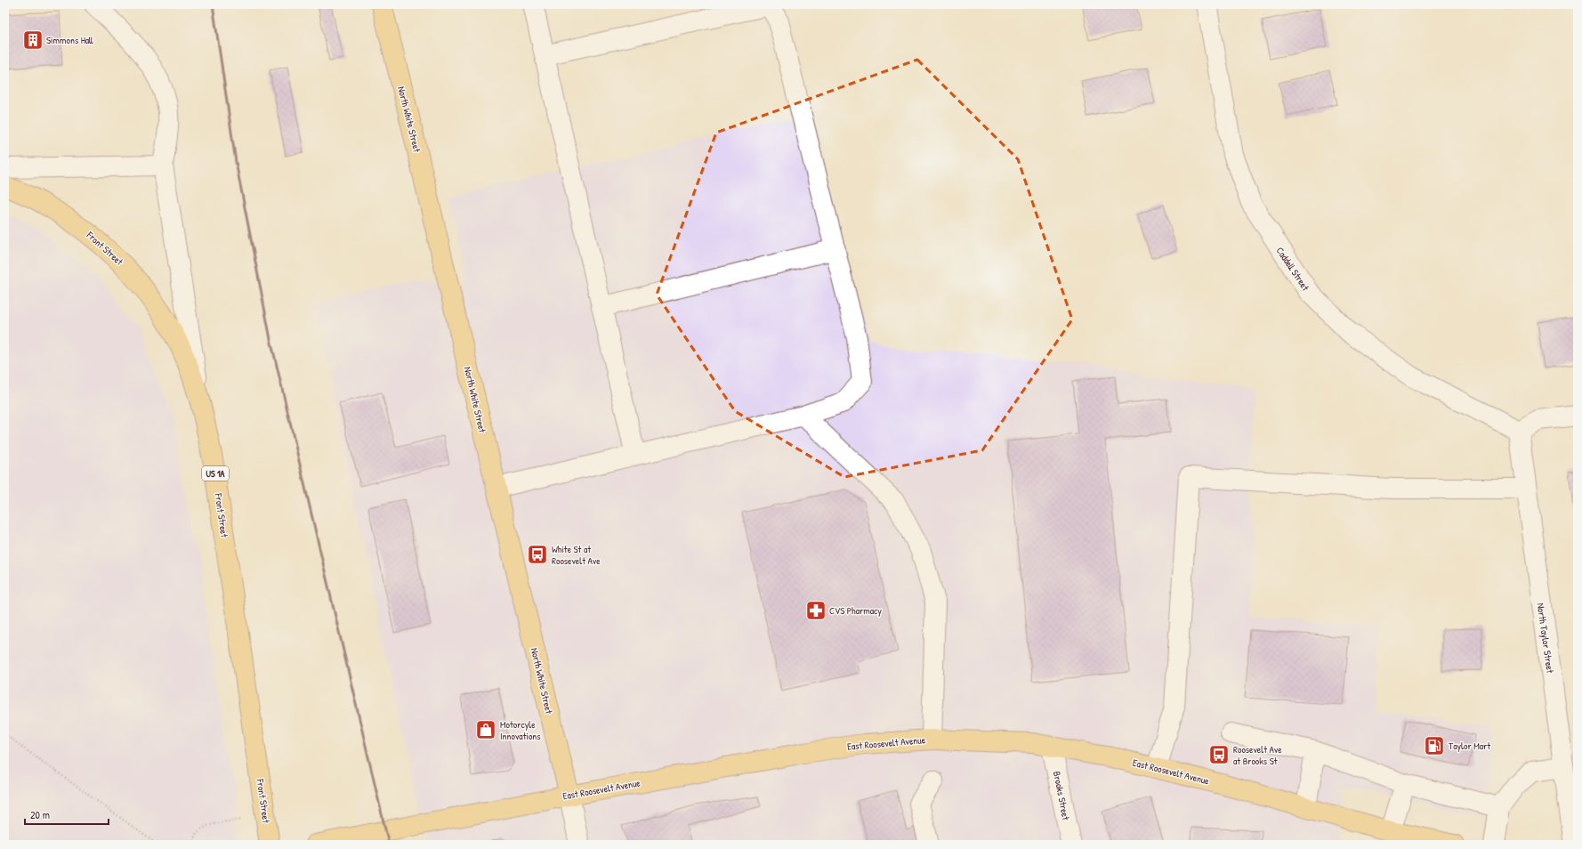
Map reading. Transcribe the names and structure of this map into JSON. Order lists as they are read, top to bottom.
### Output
{
  "streets": {
    "main road": [
      "North White Street",
      "Front Street",
      "US 1A",
      "East Roosevelt Avenue"
    ],
    "street": ["Caddell Street", "North Taylor Street", "Brooks Street"]
  },
  "crossings": [
    ["North White Street", "East Roosevelt Avenue"],
    ["Caddell Street", "North Taylor Street"],
    ["East Roosevelt Avenue", "Brooks Street"]
  ],
  "places": {
    "building": ["Simmons Hall"],
    "bus stop": ["White St at Roosevelt Ave", "Roosevelt Ave at Brooks St"],
    "pharmacy": ["CVS Pharmacy"],
    "shop": ["Motorcyle Innovations"],
    "fuel station": ["Taylor Mart"]
  },
  "scale_bar": "20 m"
}
